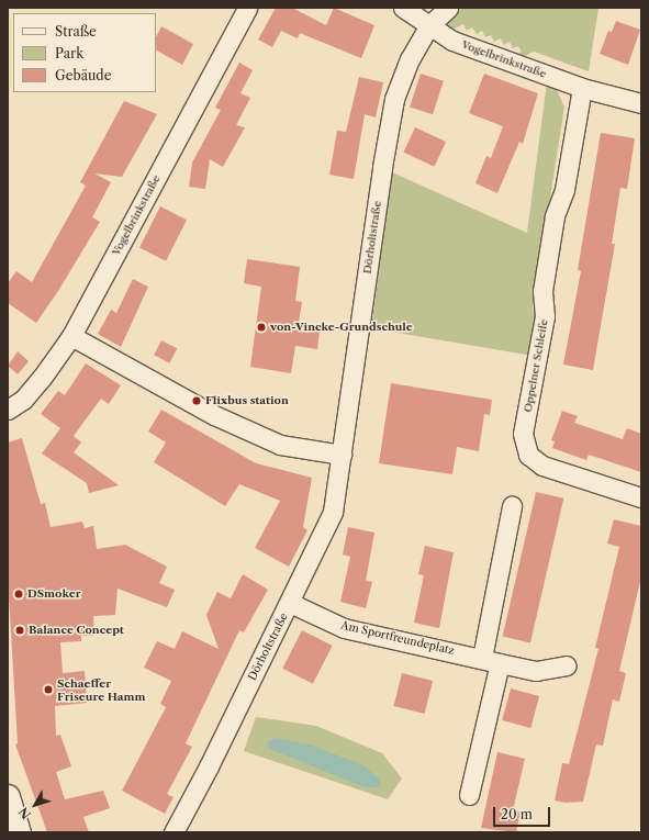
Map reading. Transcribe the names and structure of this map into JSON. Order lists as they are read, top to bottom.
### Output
{
  "streets": {
    "street": [
      "Vogelbrinkstraße",
      "Dörholtstraße",
      "Oppelner Schleife",
      "Am Sportfreundeplatz"
    ]
  },
  "crossings": [
    ["Vogelbrinkstraße", "Dörholtstraße"],
    ["Vogelbrinkstraße", "Oppelner Schleife"],
    ["Dörholtstraße", "Am Sportfreundeplatz"]
  ],
  "places": [
    "von-Vincke-Grundschule",
    "Flixbus station",
    "DSmoker",
    "Balance Concept",
    "Schaeffer Friseure Hamm"
  ],
  "legend": ["Straße", "Park", "Gebäude"],
  "scale_bar": "20 m",
  "north": "bottom left"
}
